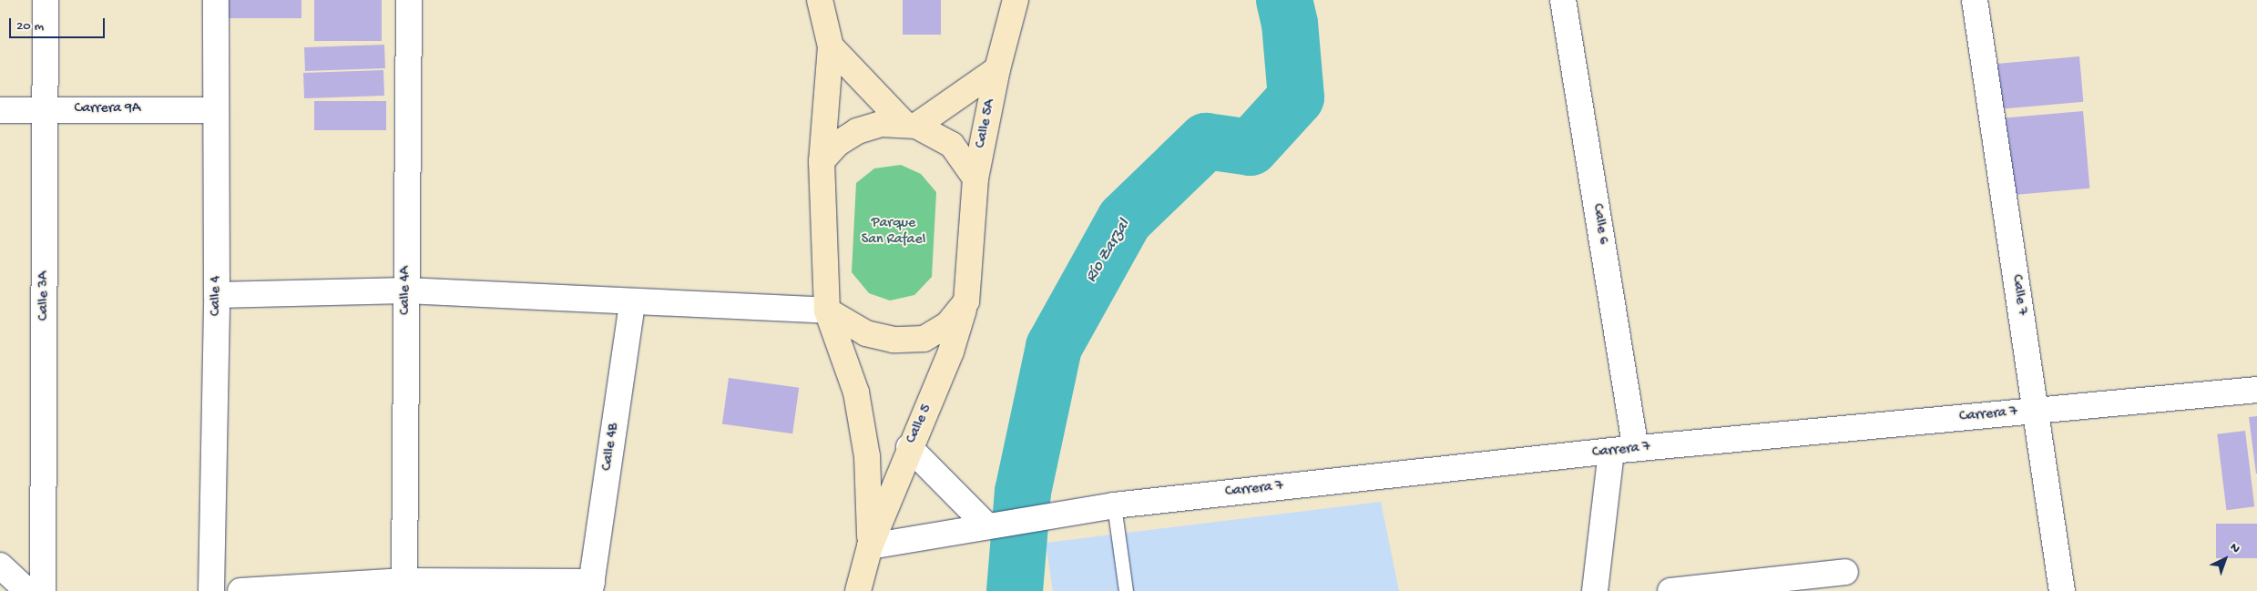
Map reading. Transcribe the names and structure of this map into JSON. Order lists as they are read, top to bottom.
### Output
{
  "streets": {
    "main road": ["Calle 5A", "Calle 5"],
    "street": [
      "Carrera 9A",
      "Calle 6",
      "Calle 4A",
      "Calle 7",
      "Calle 3A",
      "Calle 4",
      "Carrera 7",
      "Calle 4B"
    ]
  },
  "crossings": [
    ["Carrera 9A", "Calle 3A"],
    ["Carrera 9A", "Calle 4"],
    ["Calle 5A", "Calle 5"],
    ["Calle 6", "Carrera 7"],
    ["Calle 7", "Carrera 7"],
    ["Carrera 7", "Calle 5"]
  ],
  "water": ["Río Zarzal"],
  "parks": ["Parque San Rafael"],
  "scale_bar": "20 m",
  "north": "top right"
}
